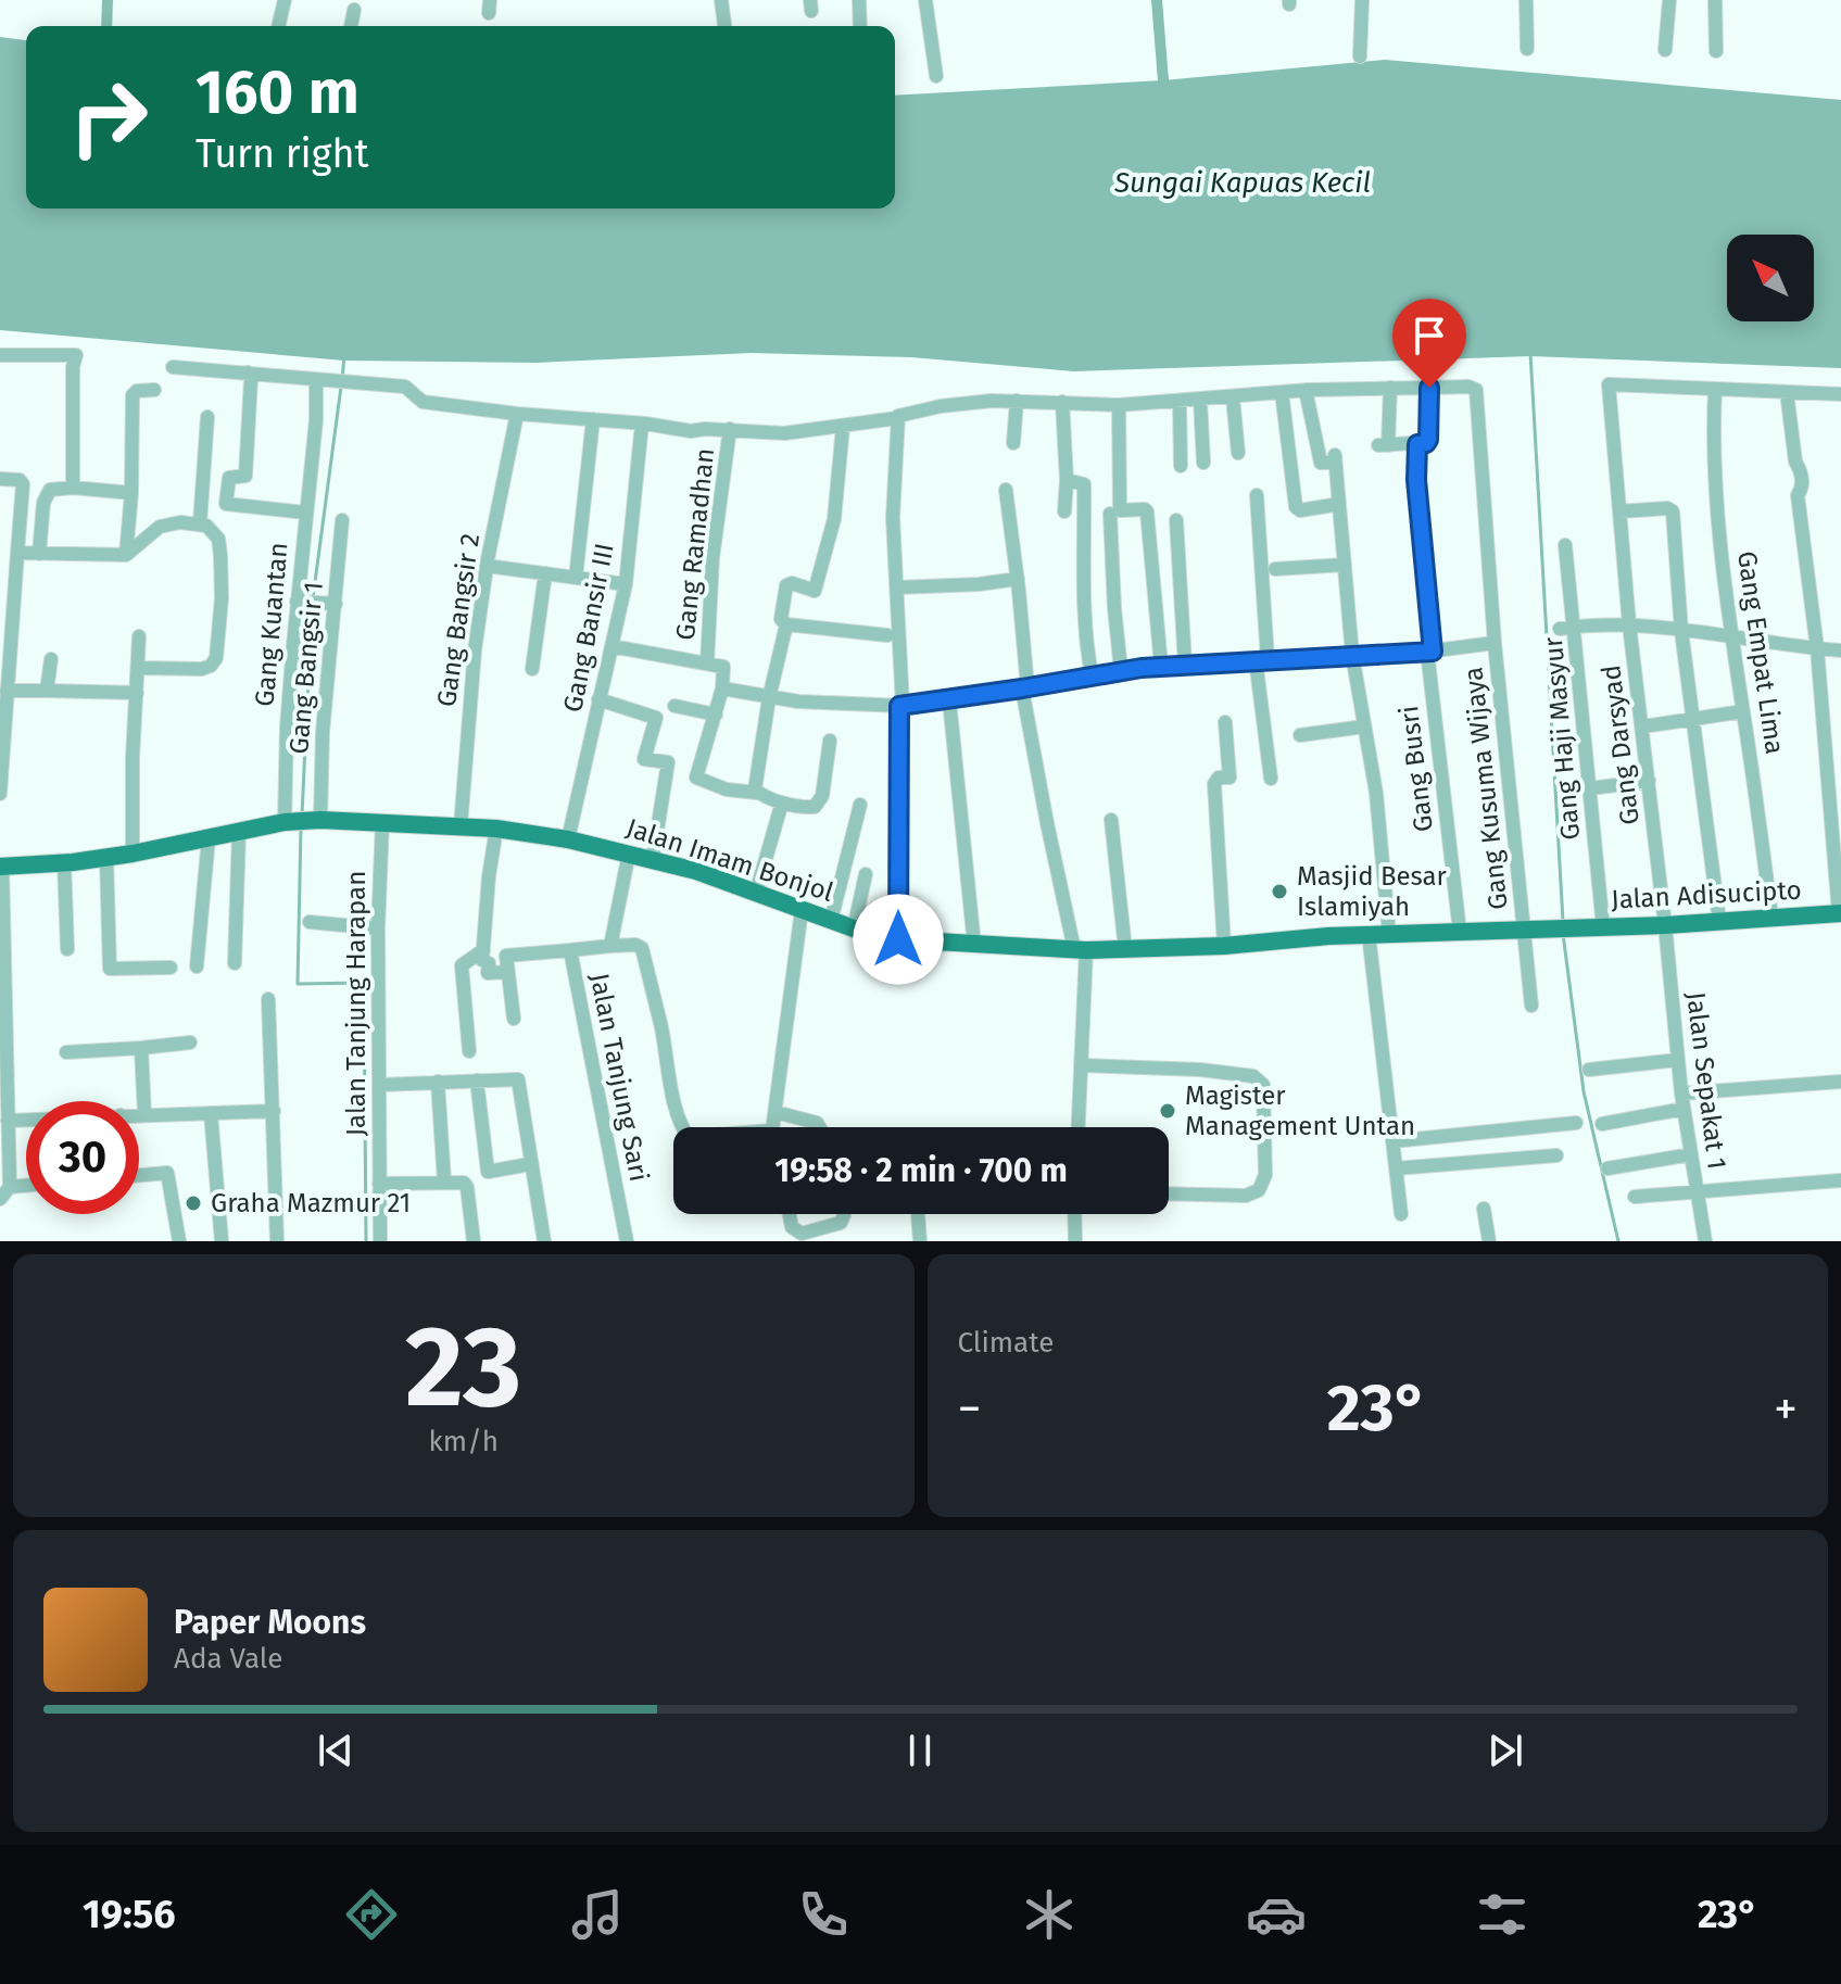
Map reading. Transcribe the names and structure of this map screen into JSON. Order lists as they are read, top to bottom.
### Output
{
  "streets": {
    "main road": ["Jalan Imam Bonjol", "Jalan Adisucipto"],
    "street": [
      "Gang Ramadhan",
      "Gang Bangsir 2",
      "Gang Kuantan",
      "Gang Bansir III",
      "Gang Empat Lima",
      "Gang Bangsir 1",
      "Gang Haji Masyur",
      "Gang Darsyad",
      "Gang Busri",
      "Gang Kusuma Wijaya",
      "Jalan Tanjung Harapan",
      "Jalan Tanjung Sari",
      "Jalan Sepakat 1"
    ]
  },
  "crossings": [
    ["Gang Bangsir 2", "Jalan Imam Bonjol"],
    ["Gang Kuantan", "Jalan Imam Bonjol"],
    ["Gang Bansir III", "Jalan Imam Bonjol"],
    ["Gang Empat Lima", "Gang Darsyad"],
    ["Gang Empat Lima", "Jalan Adisucipto"],
    ["Gang Bangsir 1", "Jalan Imam Bonjol"],
    ["Gang Haji Masyur", "Jalan Adisucipto"],
    ["Gang Darsyad", "Jalan Adisucipto"],
    ["Gang Darsyad", "Jalan Sepakat 1"],
    ["Gang Busri", "Gang Kusuma Wijaya"],
    ["Gang Busri", "Jalan Imam Bonjol"],
    ["Gang Kusuma Wijaya", "Jalan Imam Bonjol"],
    ["Jalan Imam Bonjol", "Jalan Adisucipto"],
    ["Jalan Imam Bonjol", "Jalan Tanjung Harapan"],
    ["Jalan Imam Bonjol", "Jalan Tanjung Sari"],
    ["Jalan Adisucipto", "Jalan Sepakat 1"]
  ],
  "water": ["Sungai Kapuas Kecil"],
  "places": ["Masjid Besar Islamiyah", "Magister Management Untan", "Graha Mazmur 21"],
  "north": "top left",
  "page": {
    "turn": ["160 m", "Turn right"],
    "limit": "30",
    "trip": "19:58 · 2 min · 700 m",
    "tile": [
      ["23", "km/h"],
      "Climate"
    ],
    "heat": ["−", "23°", "+"],
    "song": ["Paper Moons", "Ada Vale"],
    "tabs": ["19:56", "23°"]
  }
}
